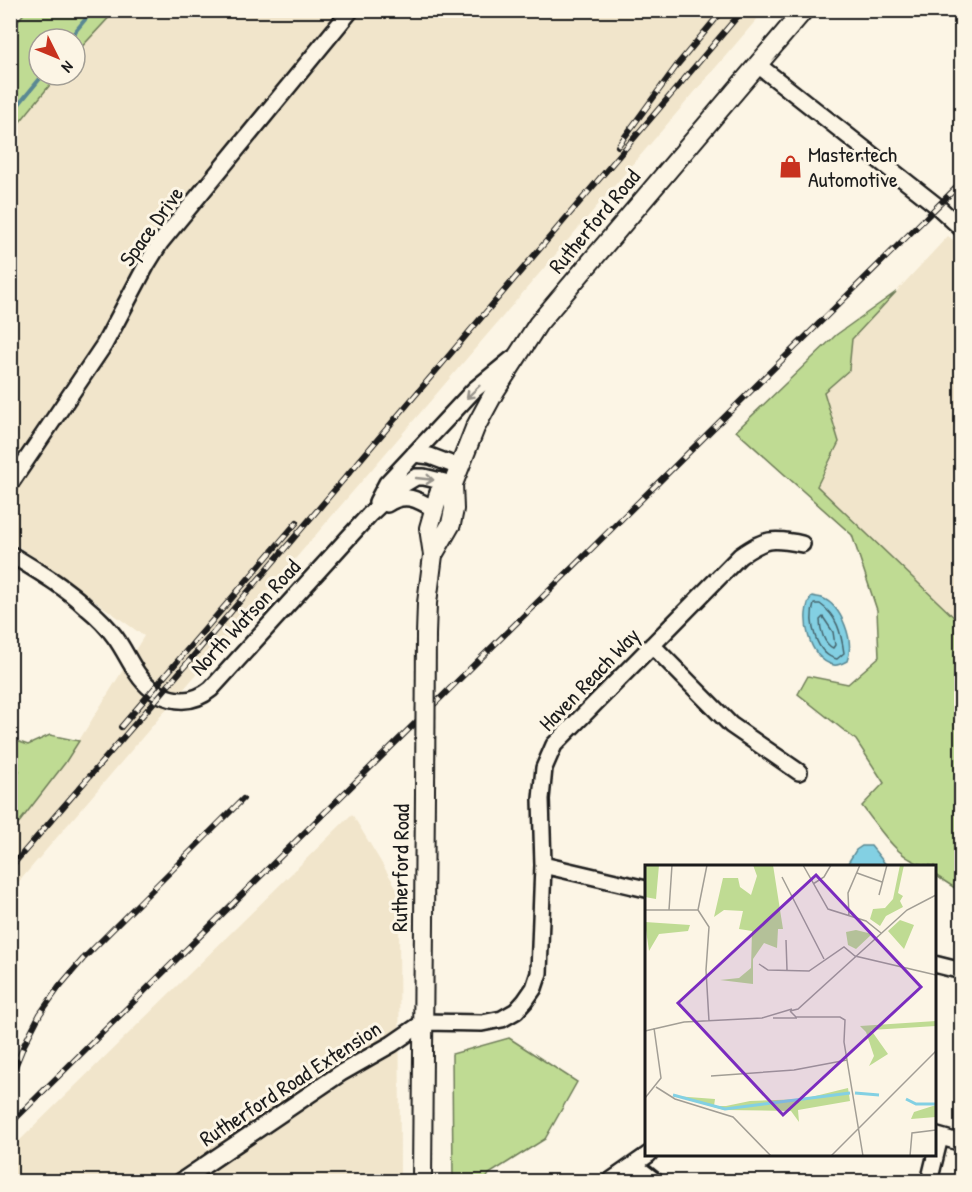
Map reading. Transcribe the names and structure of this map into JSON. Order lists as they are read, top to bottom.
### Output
{
  "streets": {
    "street": [
      "Rutherford Road",
      "Space Drive",
      "North Watson Road",
      "Haven Reach Way",
      "Rutherford Road Extension"
    ]
  },
  "crossings": [
    ["Rutherford Road", "North Watson Road"],
    ["Rutherford Road", "Haven Reach Way"],
    ["Rutherford Road", "Rutherford Road Extension"],
    ["Haven Reach Way", "Rutherford Road Extension"]
  ],
  "places": {
    "shop": ["Mastertech Automotive"]
  },
  "north": "bottom right"
}
